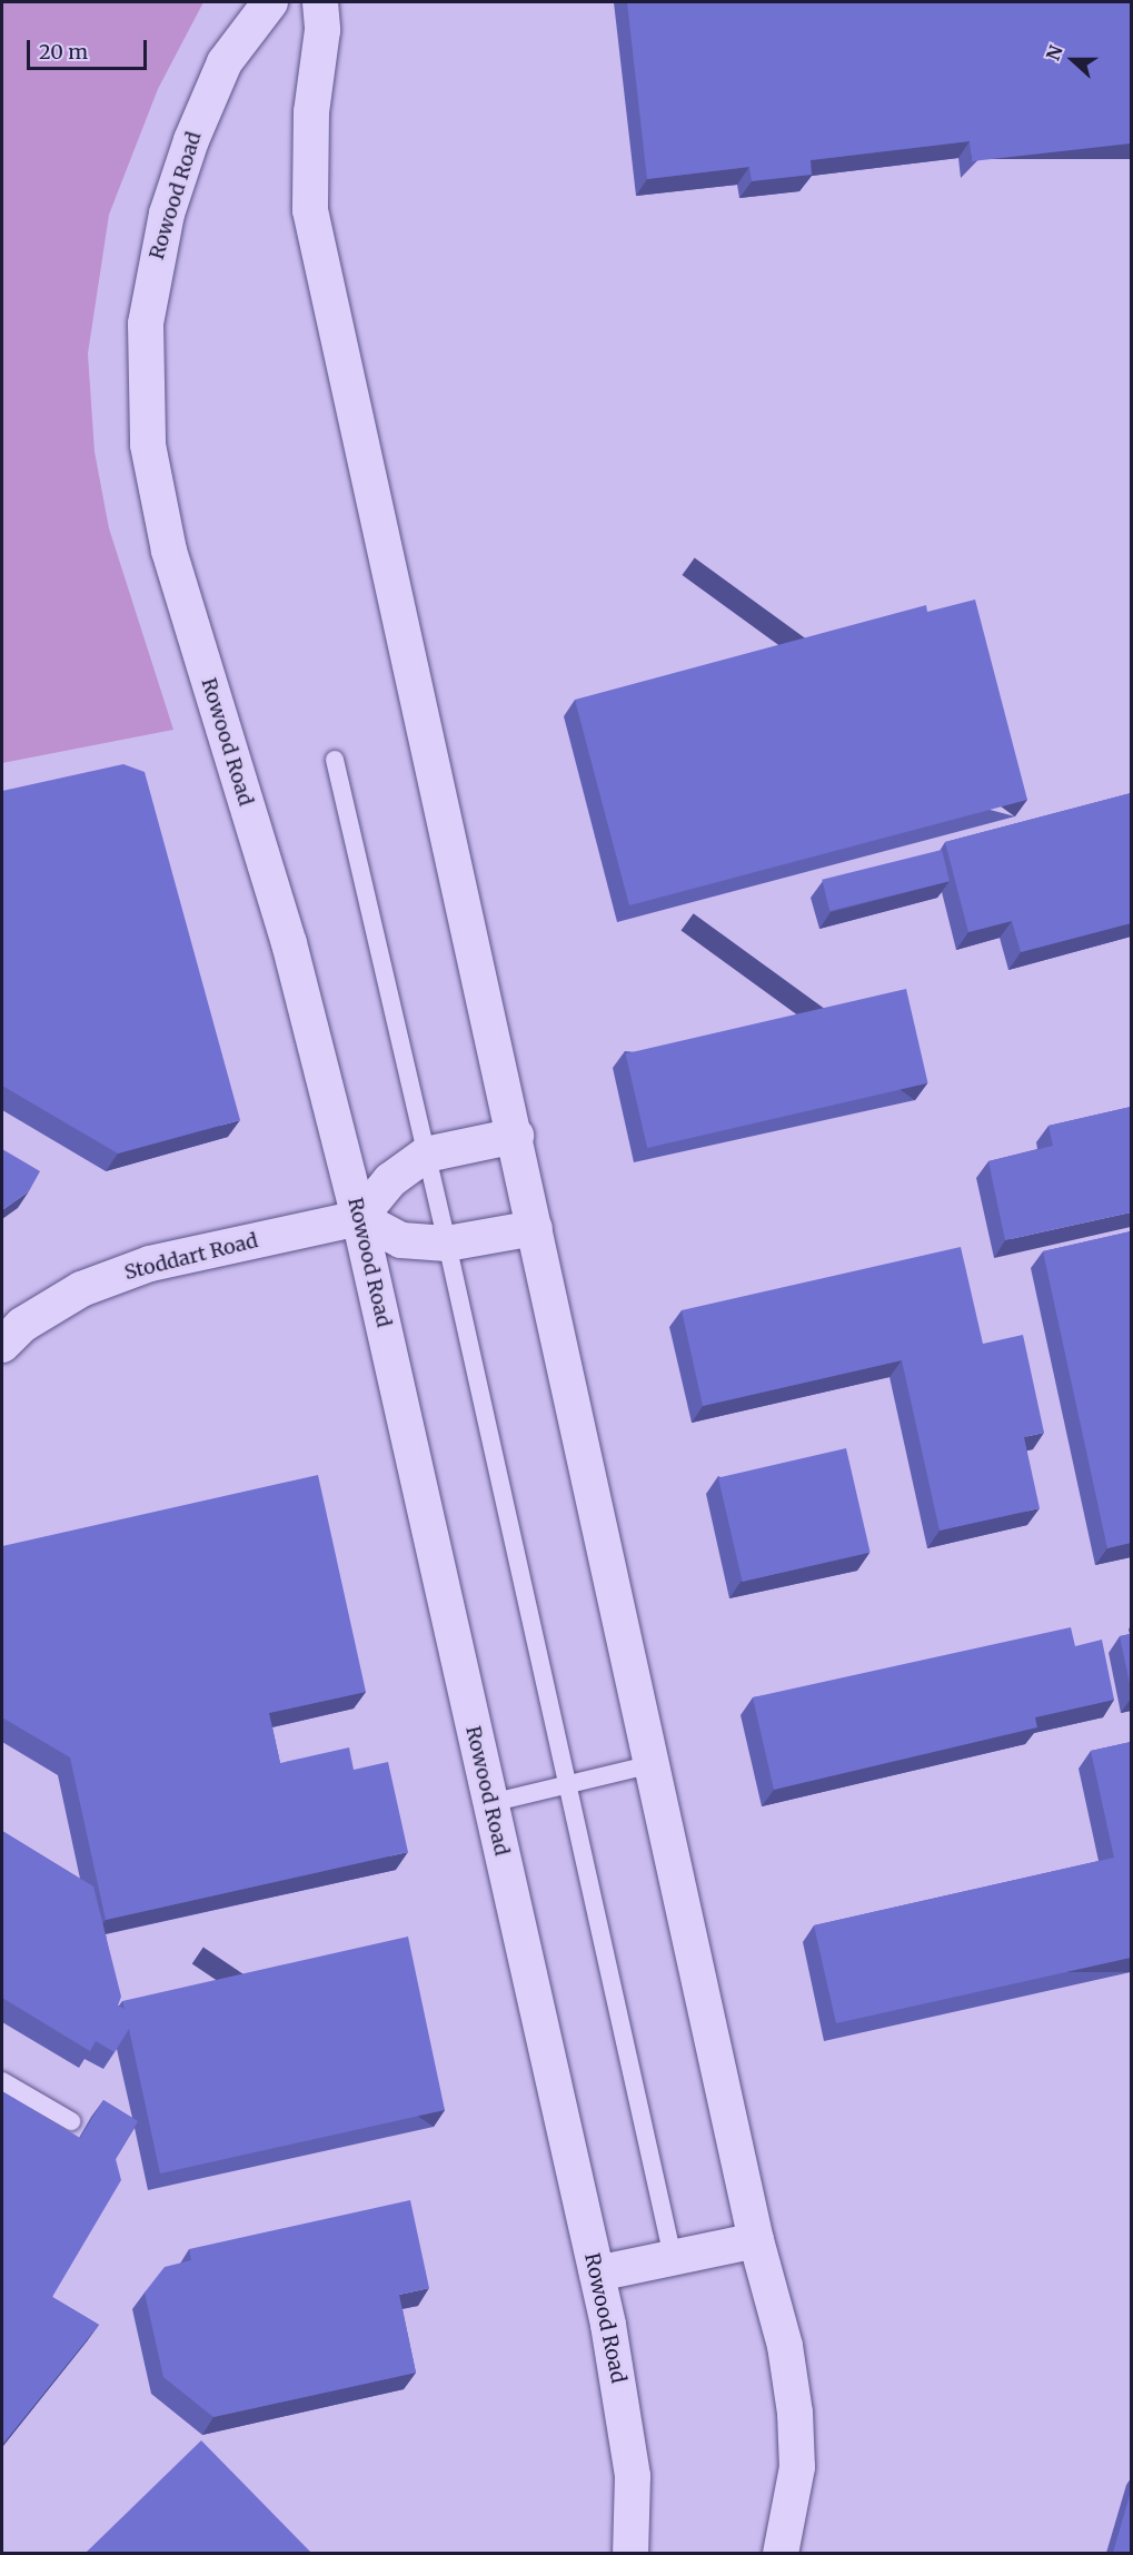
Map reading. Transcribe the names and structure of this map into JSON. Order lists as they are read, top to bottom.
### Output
{
  "streets": {
    "street": ["Rowood Road", "Stoddart Road"]
  },
  "crossings": [
    ["Rowood Road", "Stoddart Road"]
  ],
  "scale_bar": "20 m",
  "north": "left"
}
